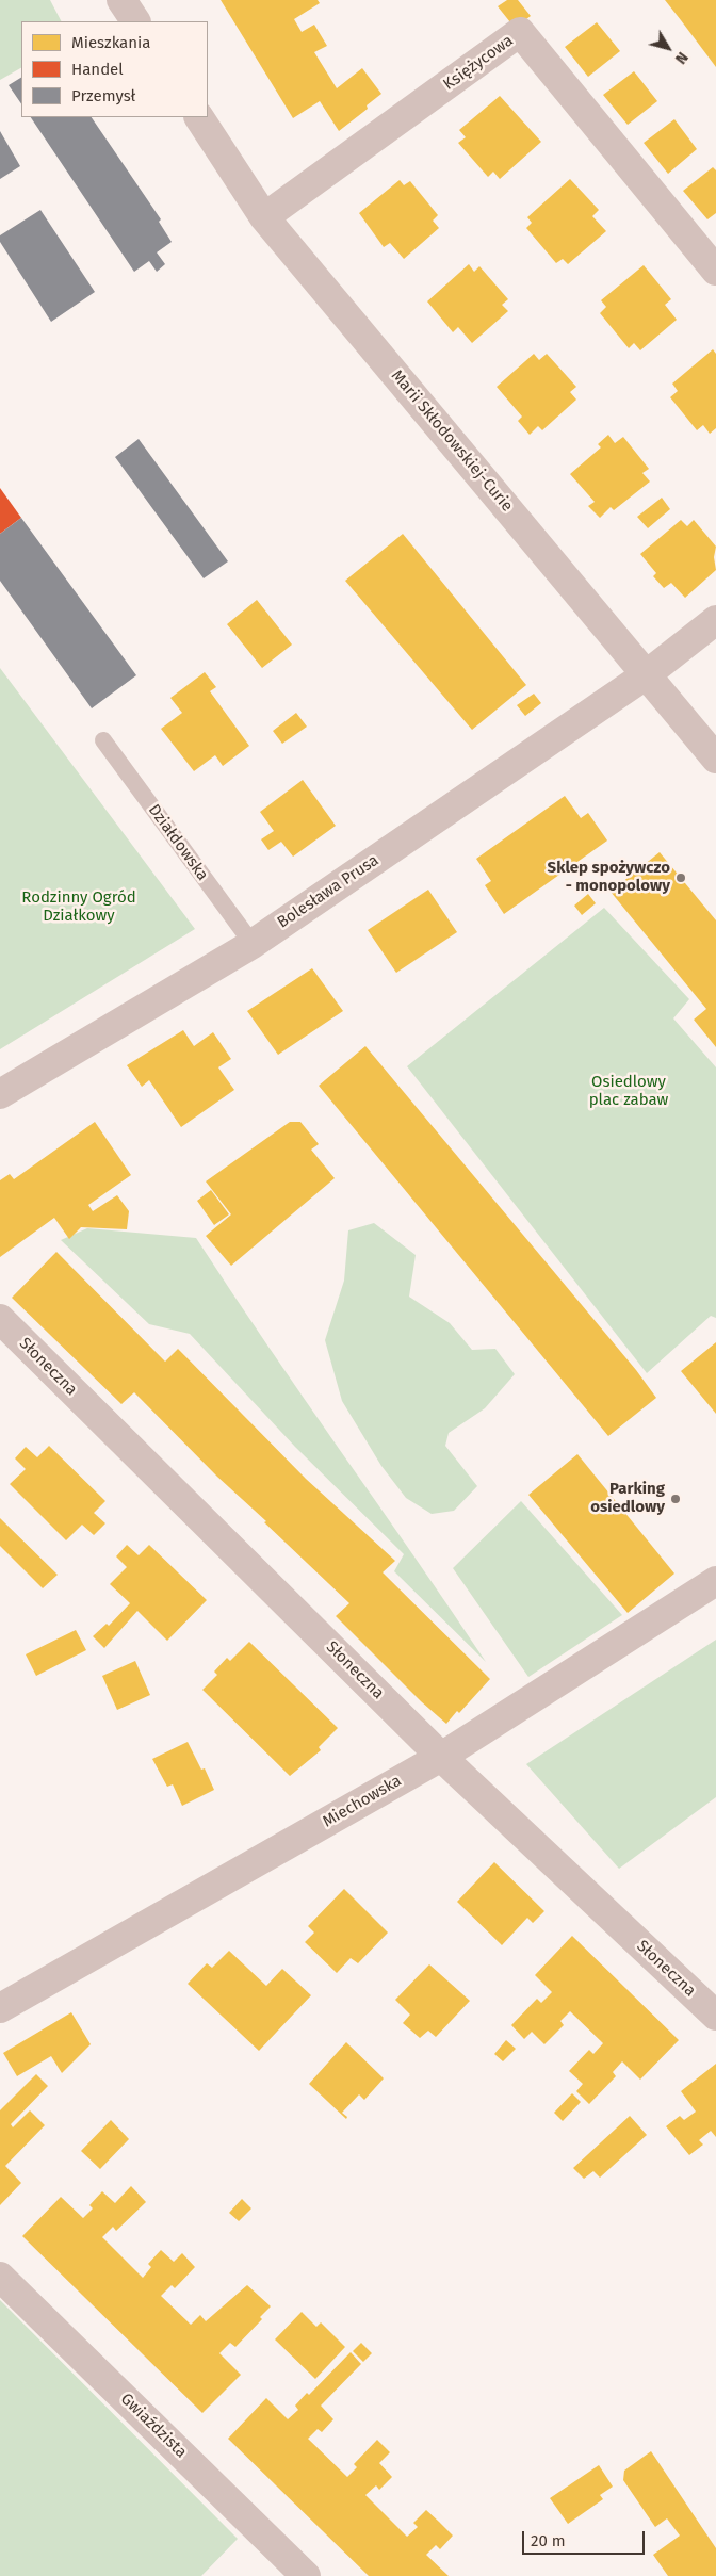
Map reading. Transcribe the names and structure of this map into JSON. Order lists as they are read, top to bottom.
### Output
{
  "streets": {
    "street": [
      "Księżycowa",
      "Marii Skłodowskiej-Curie",
      "Bolesława Prusa",
      "Słoneczna",
      "Miechowska",
      "Gwiaździsta"
    ],
    "lane": ["Działdowska"]
  },
  "crossings": [
    ["Księżycowa", "Marii Skłodowskiej-Curie"],
    ["Marii Skłodowskiej-Curie", "Bolesława Prusa"],
    ["Działdowska", "Bolesława Prusa"],
    ["Słoneczna", "Miechowska"]
  ],
  "parks": ["Rodzinny Ogród Działkowy", "Osiedlowy plac zabaw"],
  "places": ["Sklep spożywczo - monopolowy", "Parking osiedlowy"],
  "legend": ["Mieszkania", "Handel", "Przemysł"],
  "scale_bar": "20 m",
  "north": "bottom right"
}
